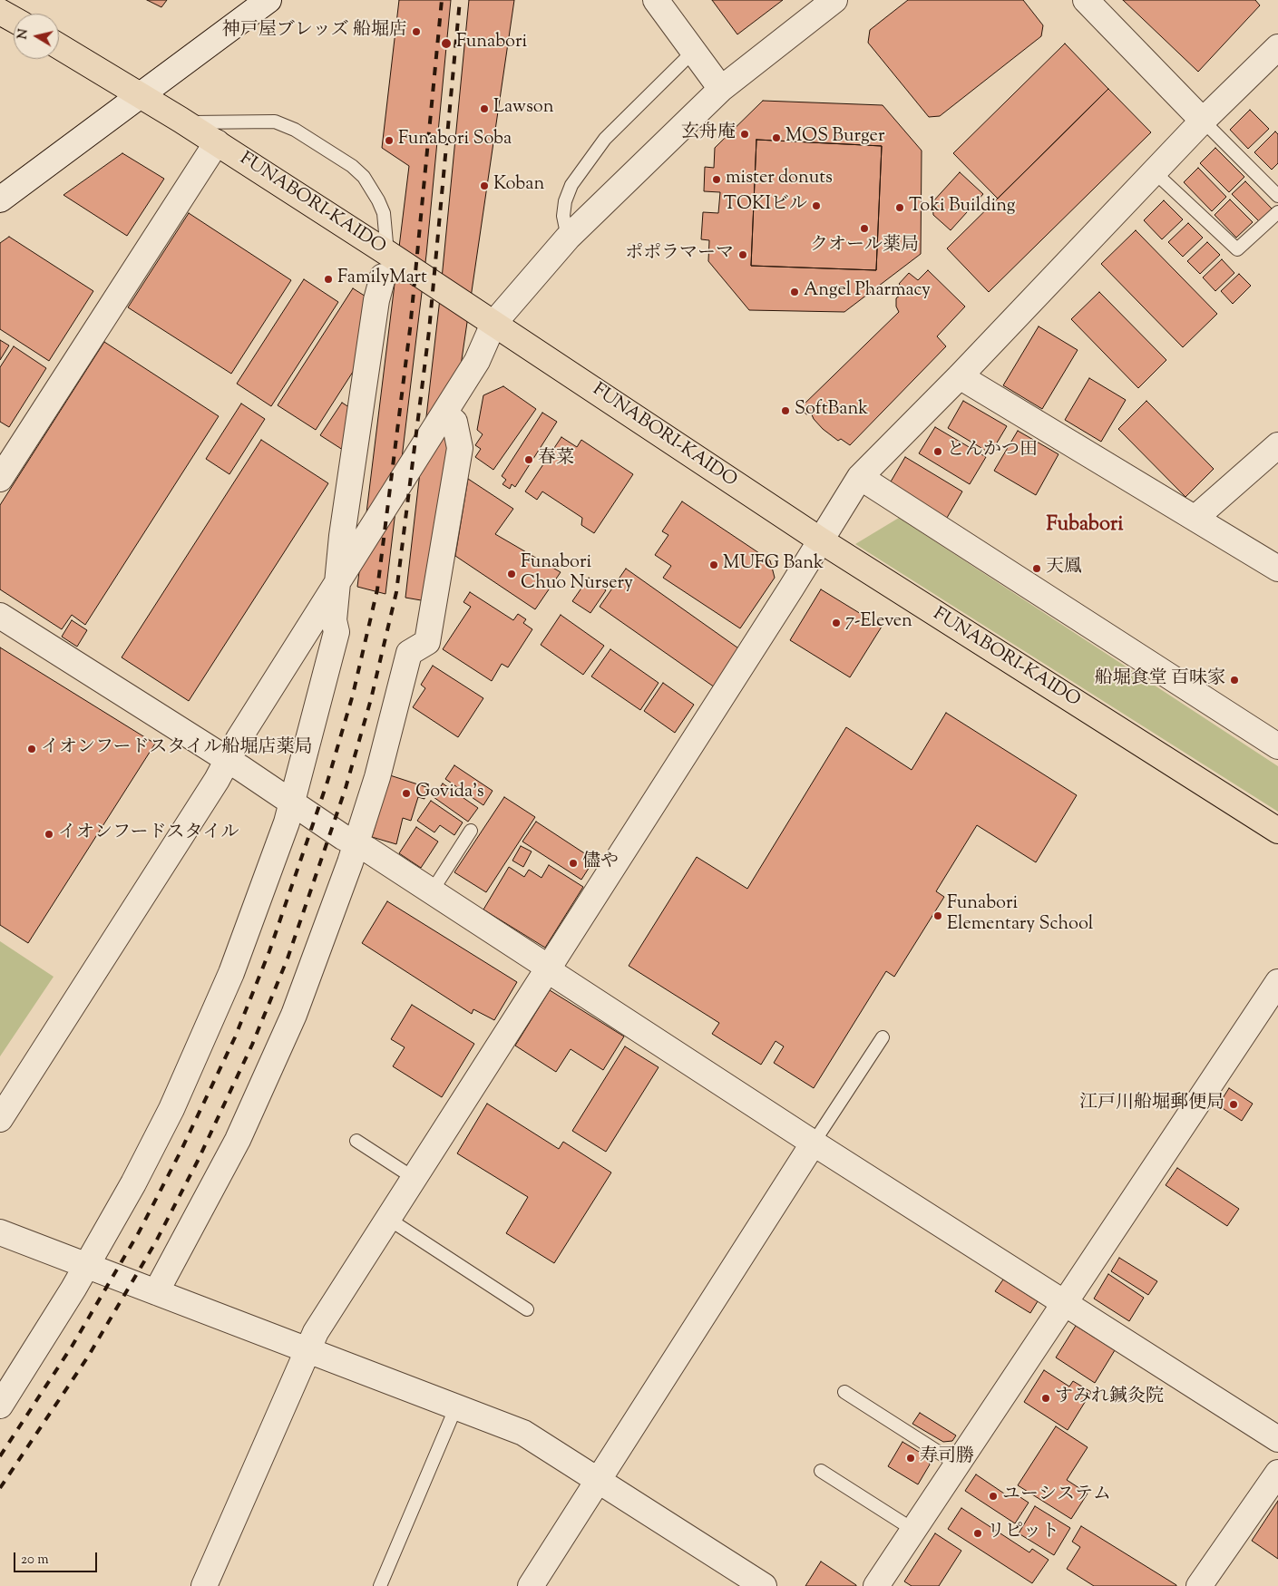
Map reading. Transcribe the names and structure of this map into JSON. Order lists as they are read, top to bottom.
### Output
{
  "streets": {
    "main road": ["FUNABORI-KAIDO"]
  },
  "districts": ["Fubabori"],
  "places": [
    "神戸屋ブレッズ 船堀店",
    "Funabori",
    "Lawson",
    "玄舟庵",
    "MOS Burger",
    "Funabori Soba",
    "mister donuts",
    "Koban",
    "TOKIビル",
    "Toki Building",
    "クオール薬局",
    "ポポラマーマ",
    "FamilyMart",
    "Angel Pharmacy",
    "SoftBank",
    "とんかつ田",
    "春菜",
    "MUFG Bank",
    "天鳳",
    "Funabori Chuo Nursery",
    "7-Eleven",
    "船堀食堂 百味家",
    "イオンフードスタイル船堀店薬局",
    "Govida's",
    "イオンフードスタイル",
    "儘や",
    "Funabori Elementary School",
    "江戸川船堀郵便局",
    "すみれ鍼灸院",
    "寿司勝",
    "ユーシステム",
    "リピット"
  ],
  "scale_bar": "20 m",
  "north": "left"
}
